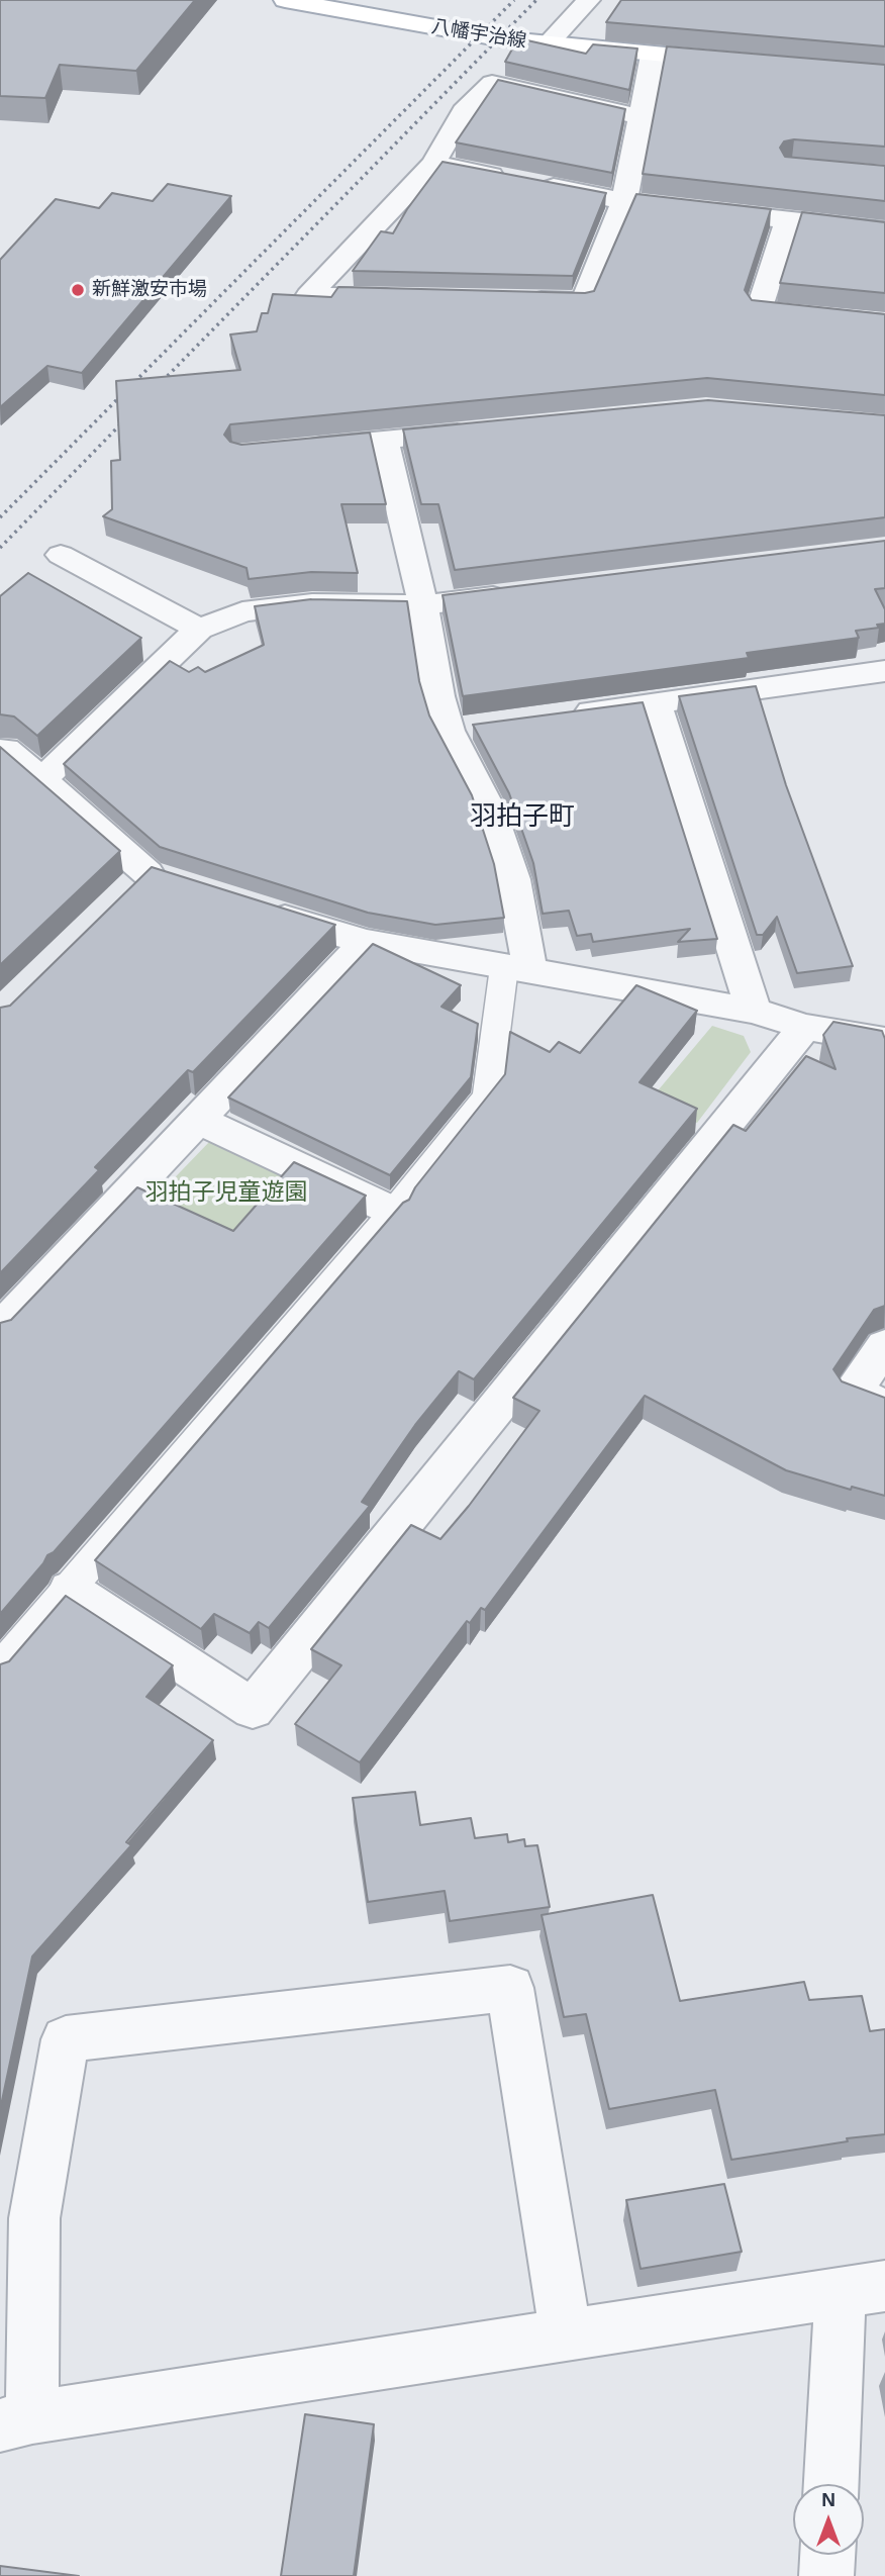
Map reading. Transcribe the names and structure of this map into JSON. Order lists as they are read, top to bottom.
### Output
{
  "streets": {
    "main road": ["八幡宇治線"]
  },
  "districts": ["羽拍子町"],
  "parks": ["羽拍子児童遊園"],
  "places": ["新鮮激安市場"],
  "north": "top"
}
